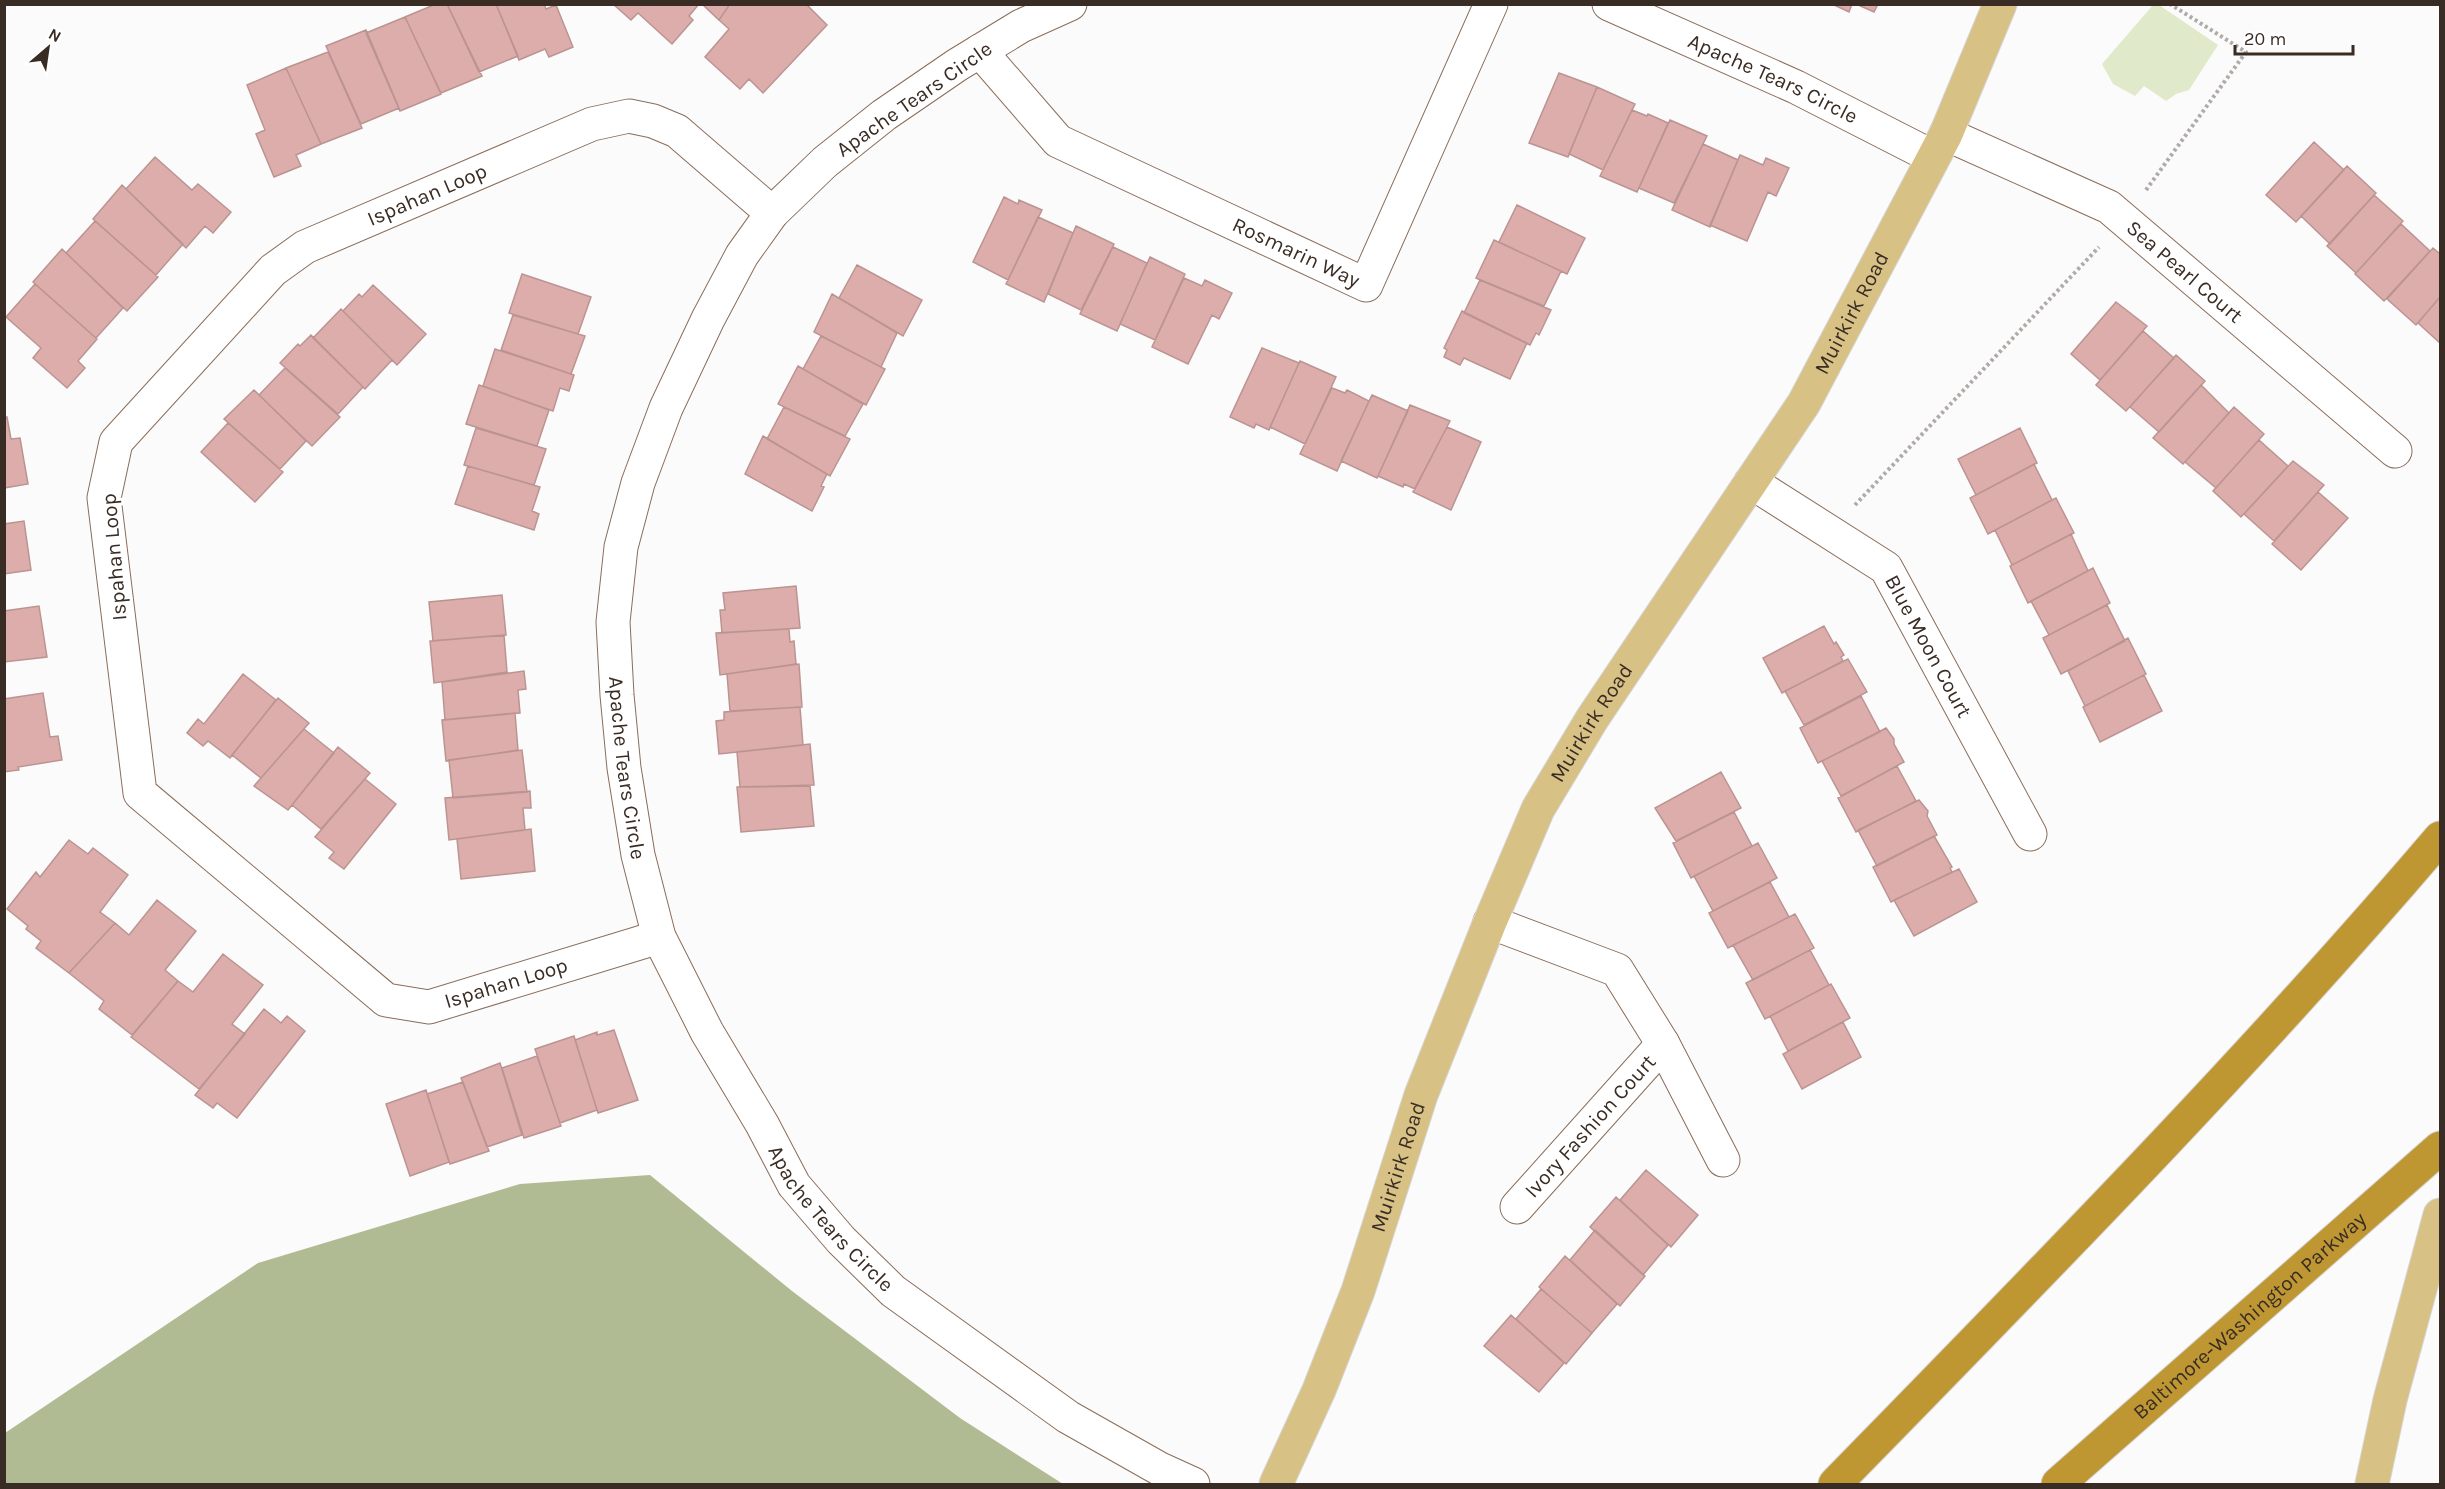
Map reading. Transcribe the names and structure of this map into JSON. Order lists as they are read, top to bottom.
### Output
{
  "streets": {
    "highway": ["Baltimore-Washington Parkway"],
    "main road": ["Muirkirk Road"],
    "street": [
      "Apache Tears Circle",
      "Ispahan Loop",
      "Rosmarin Way",
      "Sea Pearl Court",
      "Blue Moon Court",
      "Ivory Fashion Court"
    ]
  },
  "crossings": [
    ["Apache Tears Circle", "Ispahan Loop"],
    ["Apache Tears Circle", "Rosmarin Way"],
    ["Apache Tears Circle", "Sea Pearl Court"],
    ["Apache Tears Circle", "Muirkirk Road"],
    ["Sea Pearl Court", "Muirkirk Road"],
    ["Muirkirk Road", "Blue Moon Court"],
    ["Muirkirk Road", "Ivory Fashion Court"]
  ],
  "scale_bar": "20 m",
  "north": "top right"
}
